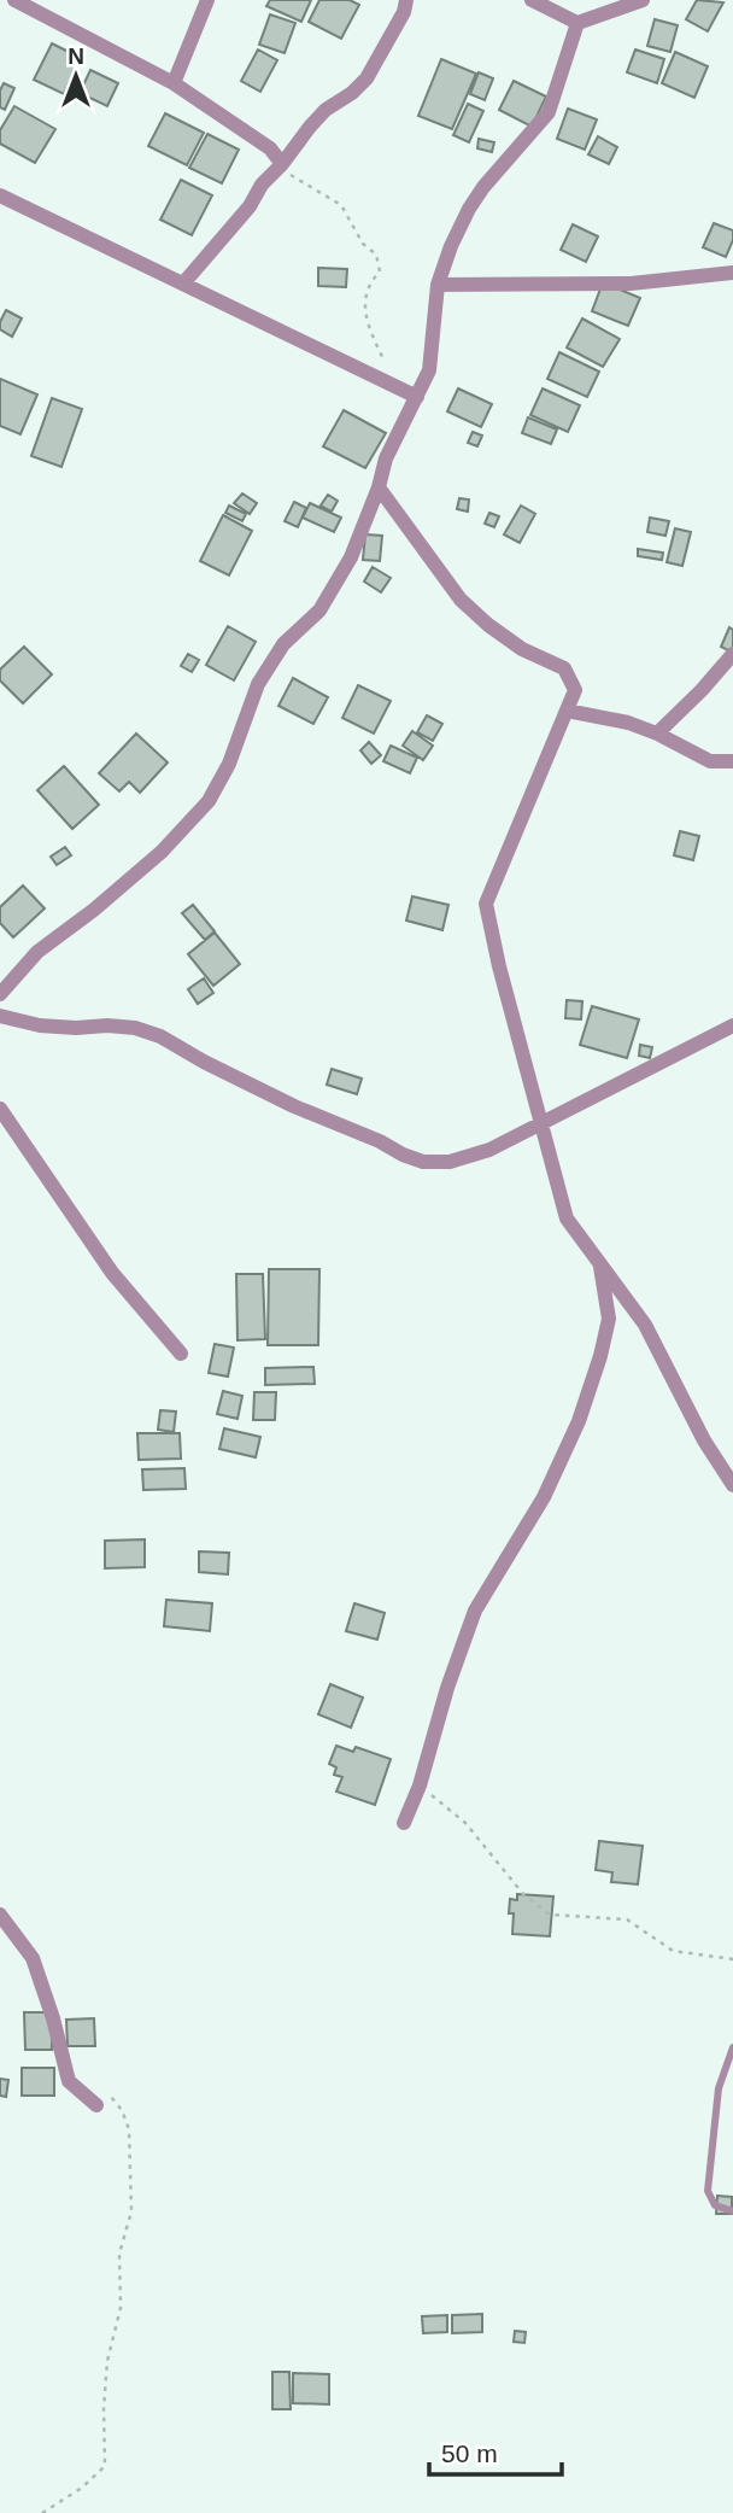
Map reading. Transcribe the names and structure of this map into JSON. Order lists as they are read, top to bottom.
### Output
{
  "scale_bar": "50 m",
  "north": "top"
}
